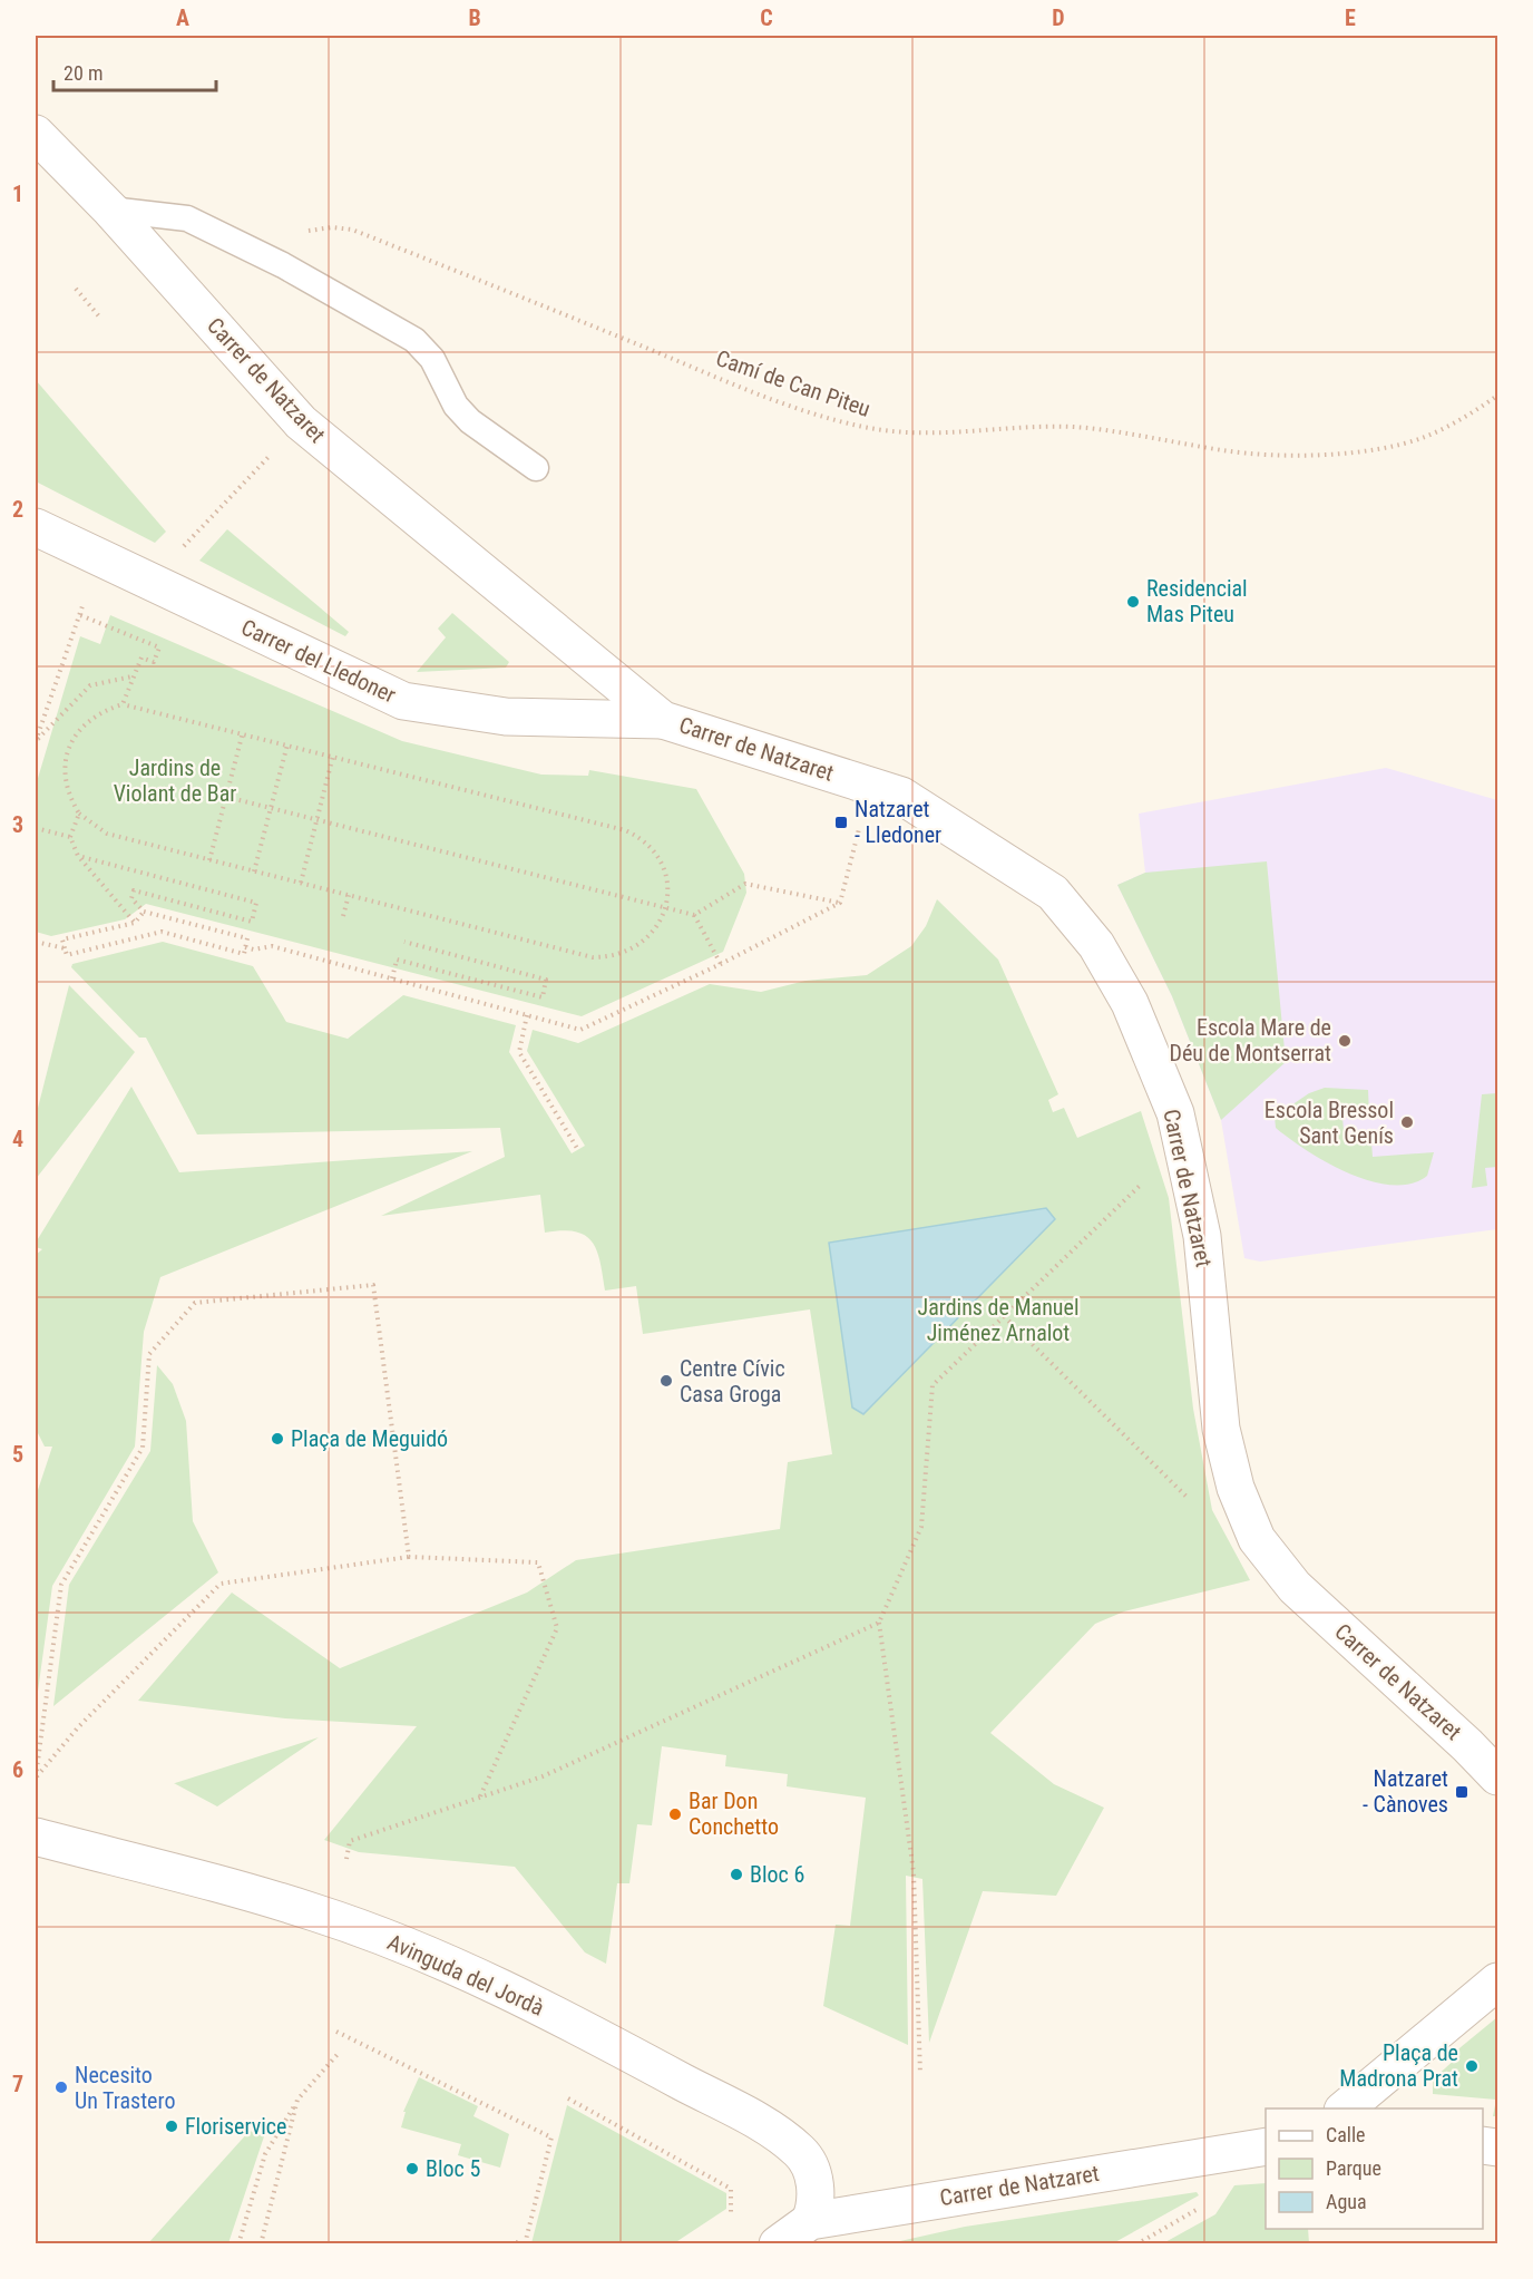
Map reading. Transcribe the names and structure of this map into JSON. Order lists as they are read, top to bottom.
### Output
{
  "streets": {
    "street": ["Carrer de Natzaret", "Carrer del Lledoner", "Avinguda del Jordà"],
    "path": ["Camí de Can Piteu"]
  },
  "crossings": [
    ["Carrer de Natzaret", "Carrer del Lledoner"],
    ["Carrer de Natzaret", "Avinguda del Jordà"]
  ],
  "parks": ["Jardins de Violant de Bar", "Jardins de Manuel Jiménez Arnalot"],
  "places": {
    "other": [
      "Residencial Mas Piteu",
      "Escola Mare de Déu de Montserrat",
      "Escola Bressol Sant Genís",
      "Centre Cívic Casa Groga",
      "Plaça de Meguidó",
      "Bar Don Conchetto",
      "Bloc 6",
      "Plaça de Madrona Prat",
      "Necesito Un Trastero",
      "Floriservice",
      "Bloc 5"
    ],
    "transit": ["Natzaret - Lledoner", "Natzaret - Cànoves"]
  },
  "legend": ["Calle", "Parque", "Agua"],
  "scale_bar": "20 m",
  "grid": {
    "columns": [
      "A",
      "B",
      "C",
      "D",
      "E"
    ],
    "rows": [
      "1",
      "2",
      "3",
      "4",
      "5",
      "6",
      "7"
    ]
  }
}
